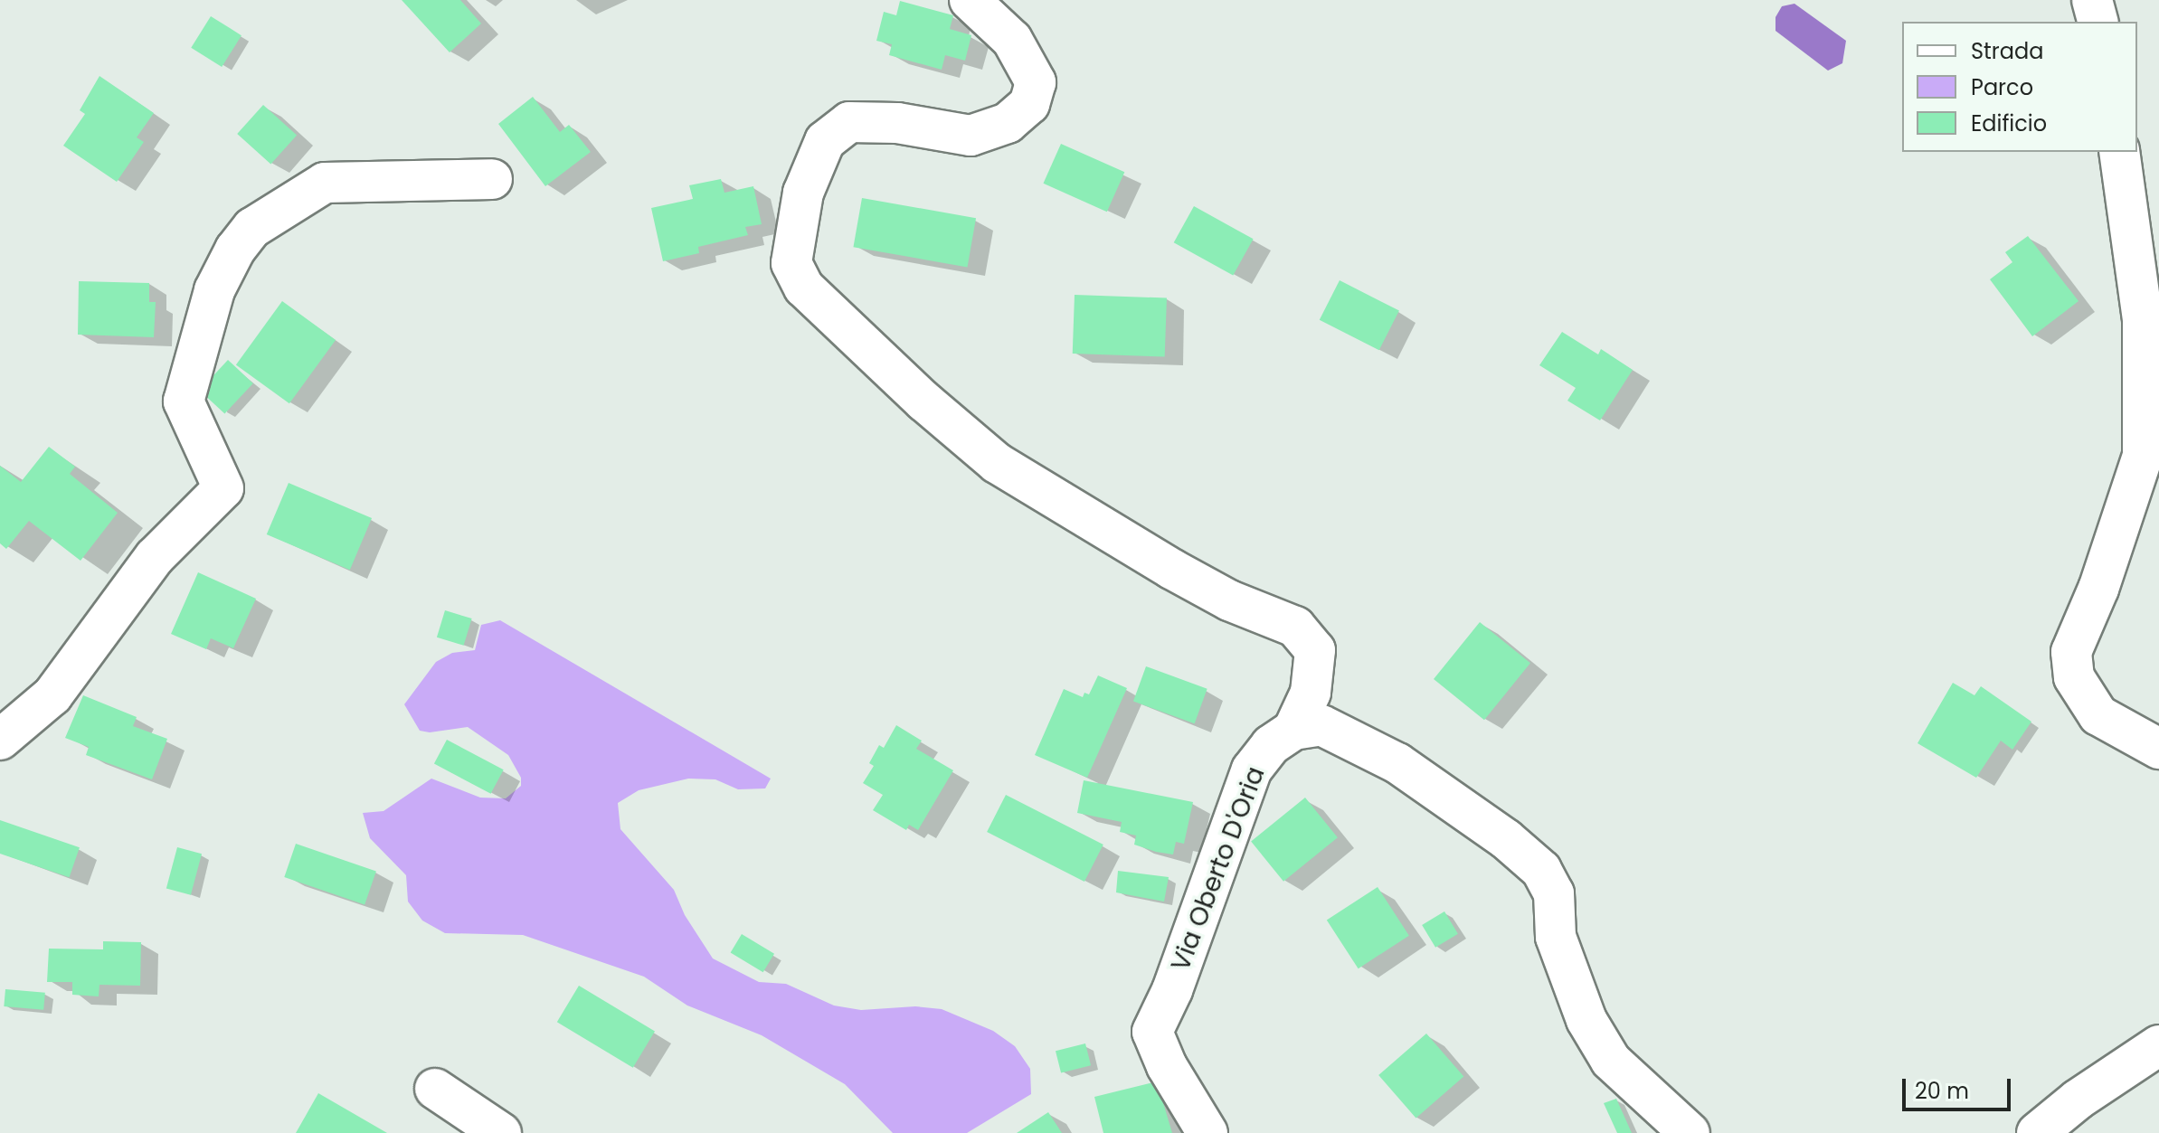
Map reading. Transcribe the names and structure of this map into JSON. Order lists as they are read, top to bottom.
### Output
{
  "streets": {
    "street": ["Via Oberto D'Oria"]
  },
  "legend": ["Strada", "Parco", "Edificio"],
  "scale_bar": "20 m"
}
